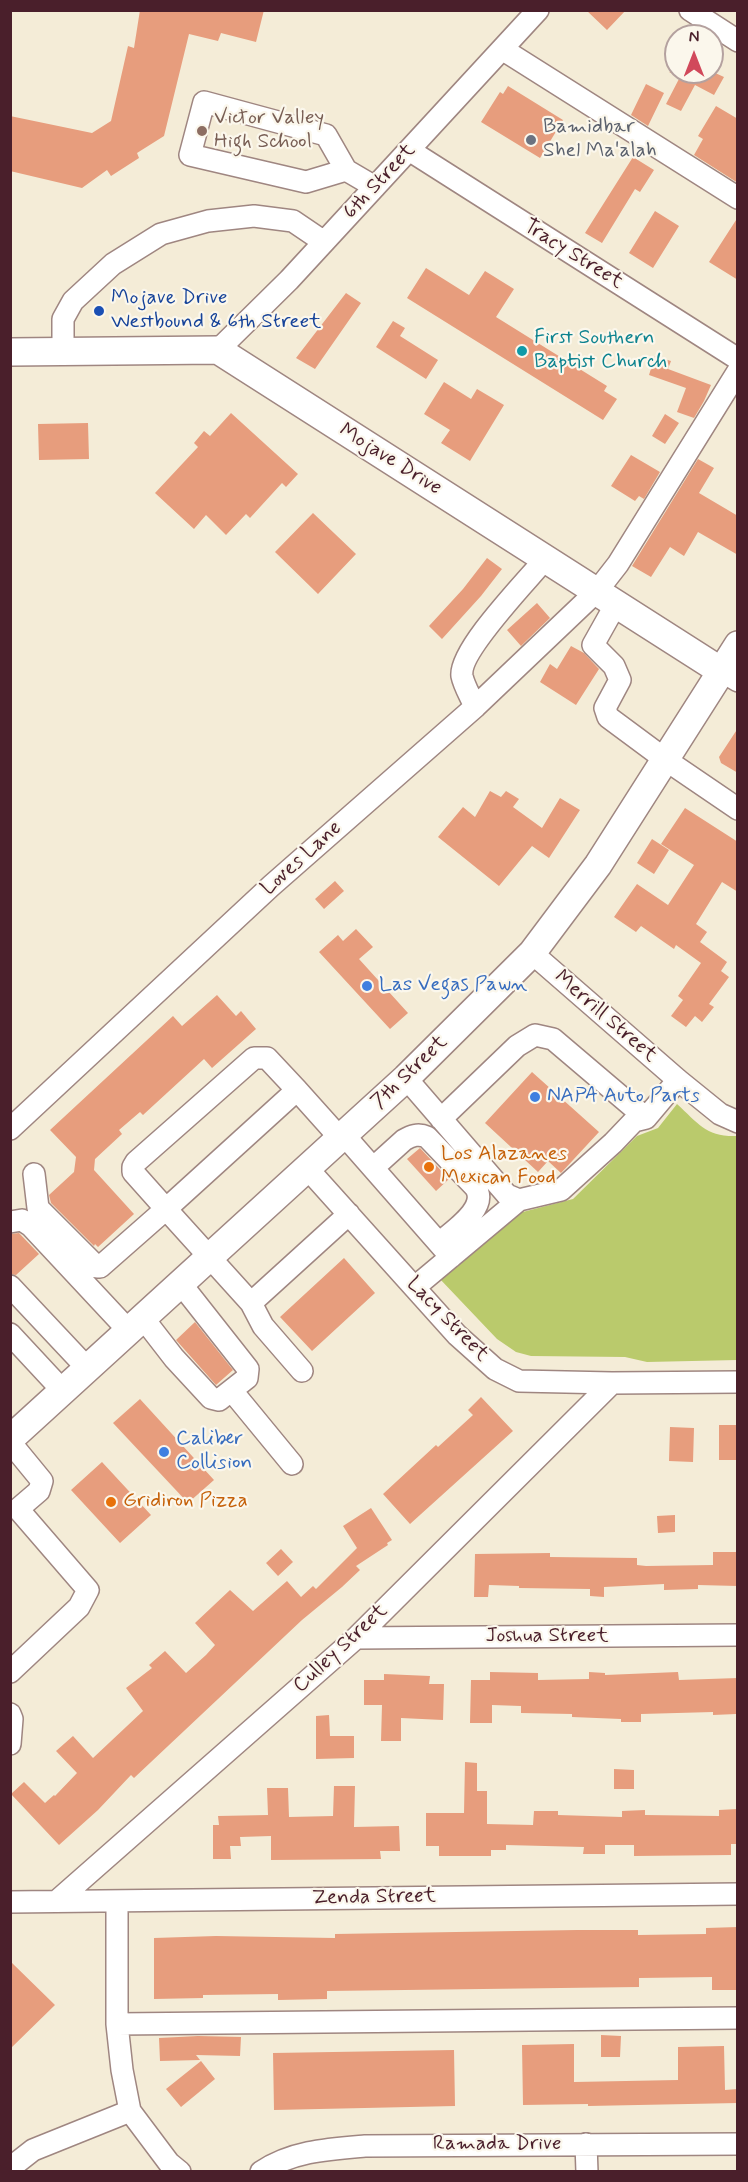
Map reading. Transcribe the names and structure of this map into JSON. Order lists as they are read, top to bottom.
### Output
{
  "streets": {
    "main road": ["Mojave Drive", "7th Street"],
    "street": [
      "6th Street",
      "Tracy Street",
      "Loves Lane",
      "Merrill Street",
      "Lacy Street",
      "Joshua Street",
      "Culley Street",
      "Zenda Street",
      "Ramada Drive"
    ]
  },
  "crossings": [
    ["6th Street", "Tracy Street"],
    ["6th Street", "Mojave Drive"],
    ["Mojave Drive", "Loves Lane"],
    ["Mojave Drive", "7th Street"],
    ["Merrill Street", "7th Street"],
    ["7th Street", "Lacy Street"],
    ["Lacy Street", "Culley Street"],
    ["Joshua Street", "Culley Street"],
    ["Culley Street", "Zenda Street"]
  ],
  "places": [
    "Victor Valley High School",
    "Bamidbar Shel Ma'alah",
    "Mojave Drive Westbound & 6th Street",
    "First Southern Baptist Church",
    "Las Vegas Pawn",
    "NAPA Auto Parts",
    "Los Alazanes Mexican Food",
    "Caliber Collision",
    "Gridiron Pizza"
  ],
  "north": "top"
}
